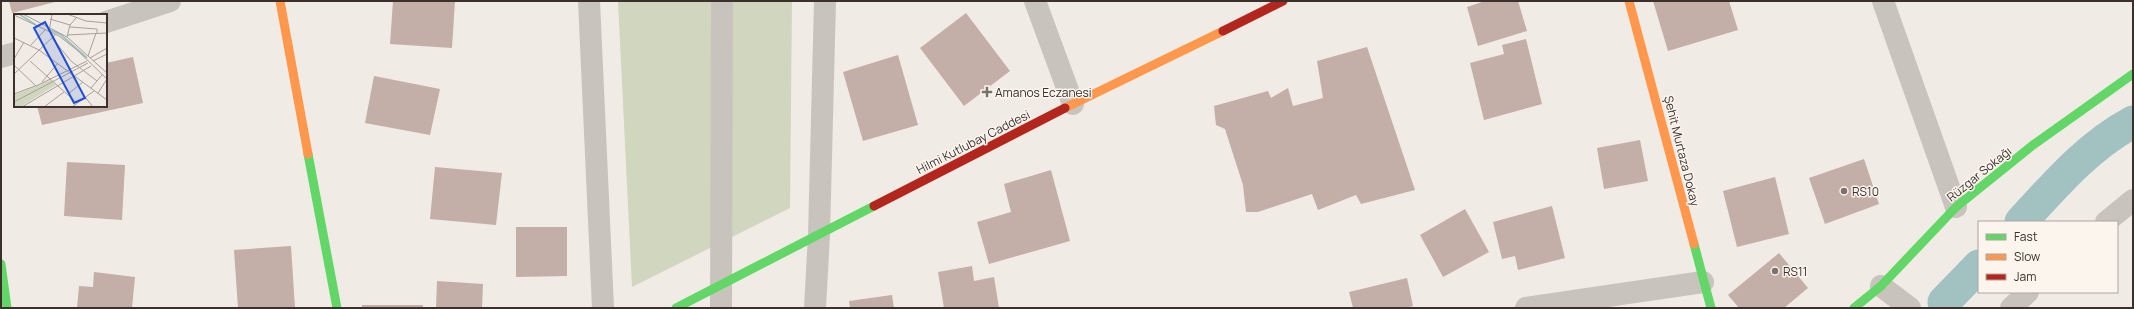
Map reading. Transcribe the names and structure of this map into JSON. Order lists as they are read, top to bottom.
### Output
{
  "streets": {
    "street": ["Hilmi Kutlubay Caddesi", "Şehit Murtaza Dokay", "Rüzgar Sokağı"]
  },
  "places": {
    "health": ["Amanos Eczanesi"],
    "other": ["RS10", "RS11"]
  },
  "legend": ["Fast", "Slow", "Jam"]
}
